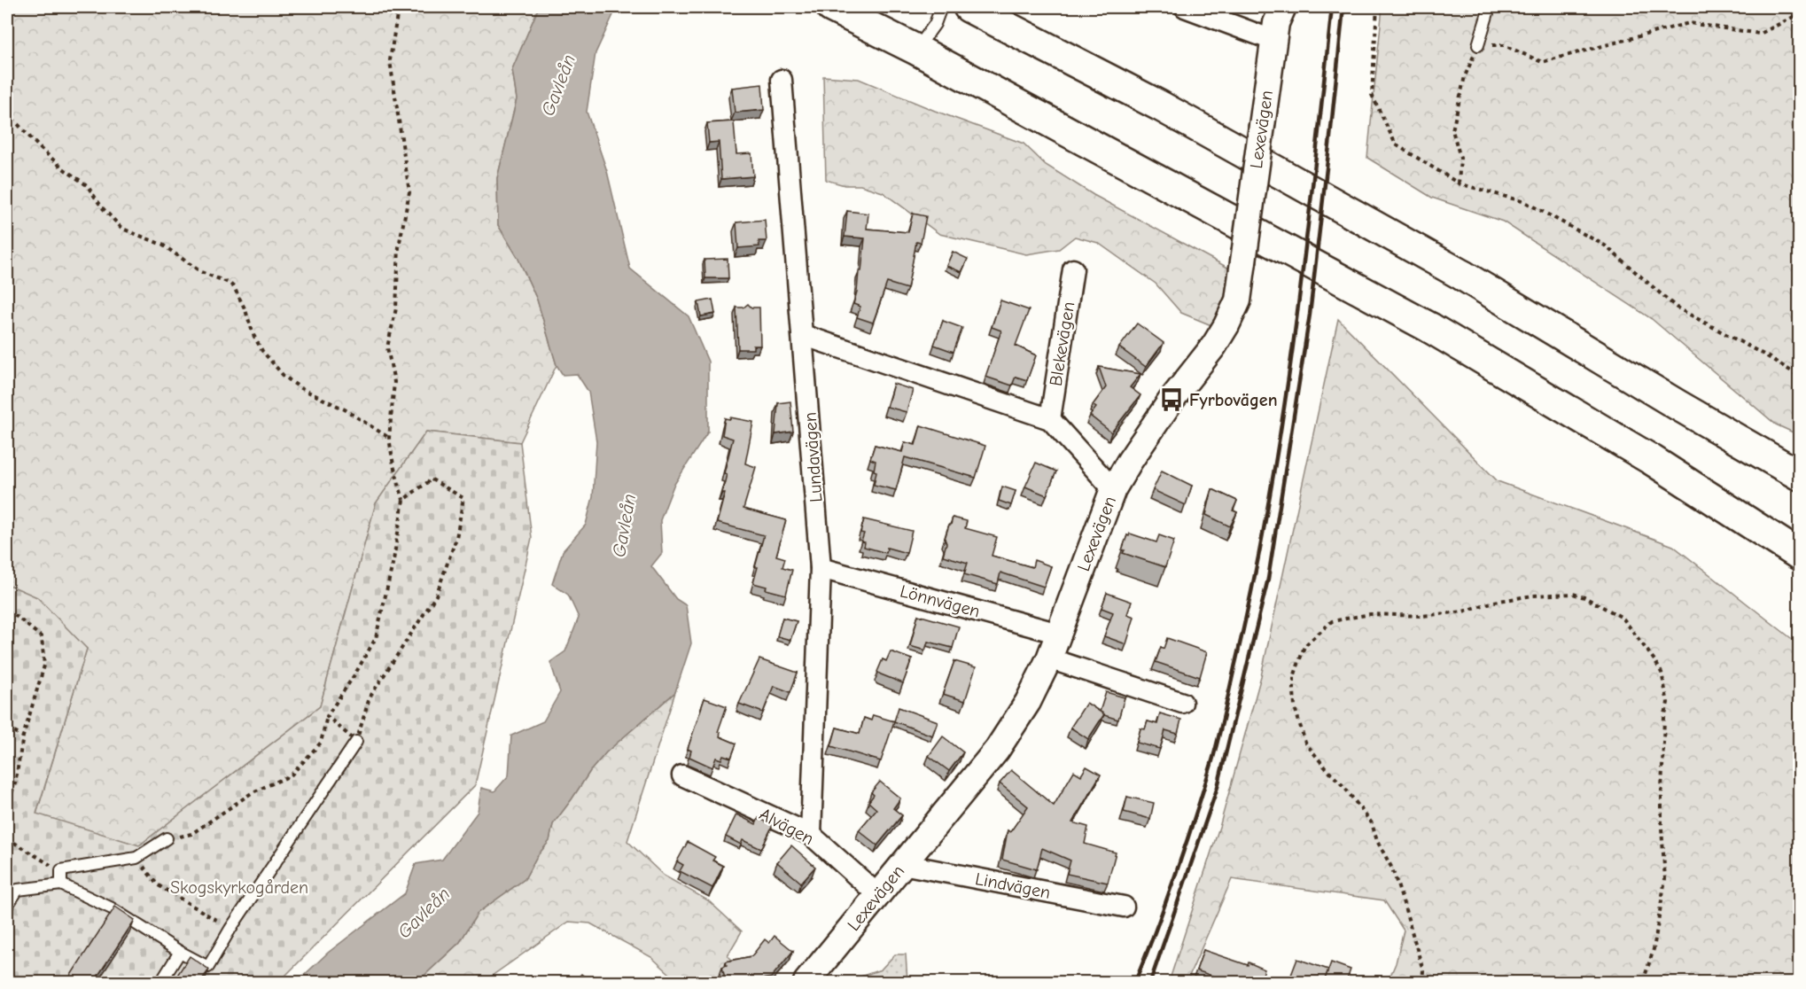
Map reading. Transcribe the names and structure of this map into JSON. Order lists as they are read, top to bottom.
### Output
{
  "streets": {
    "street": [
      "Lexevägen",
      "Blekevägen",
      "Lundavägen",
      "Lönnvägen",
      "Alvägen",
      "Lindvägen"
    ]
  },
  "crossings": [
    ["Lexevägen", "Lönnvägen"],
    ["Lexevägen", "Alvägen"],
    ["Lexevägen", "Lindvägen"],
    ["Lundavägen", "Lönnvägen"],
    ["Lundavägen", "Alvägen"]
  ],
  "water": ["Gavleån"],
  "parks": ["Skogskyrkogården"],
  "places": {
    "bus stop": ["Fyrbovägen"]
  }
}
